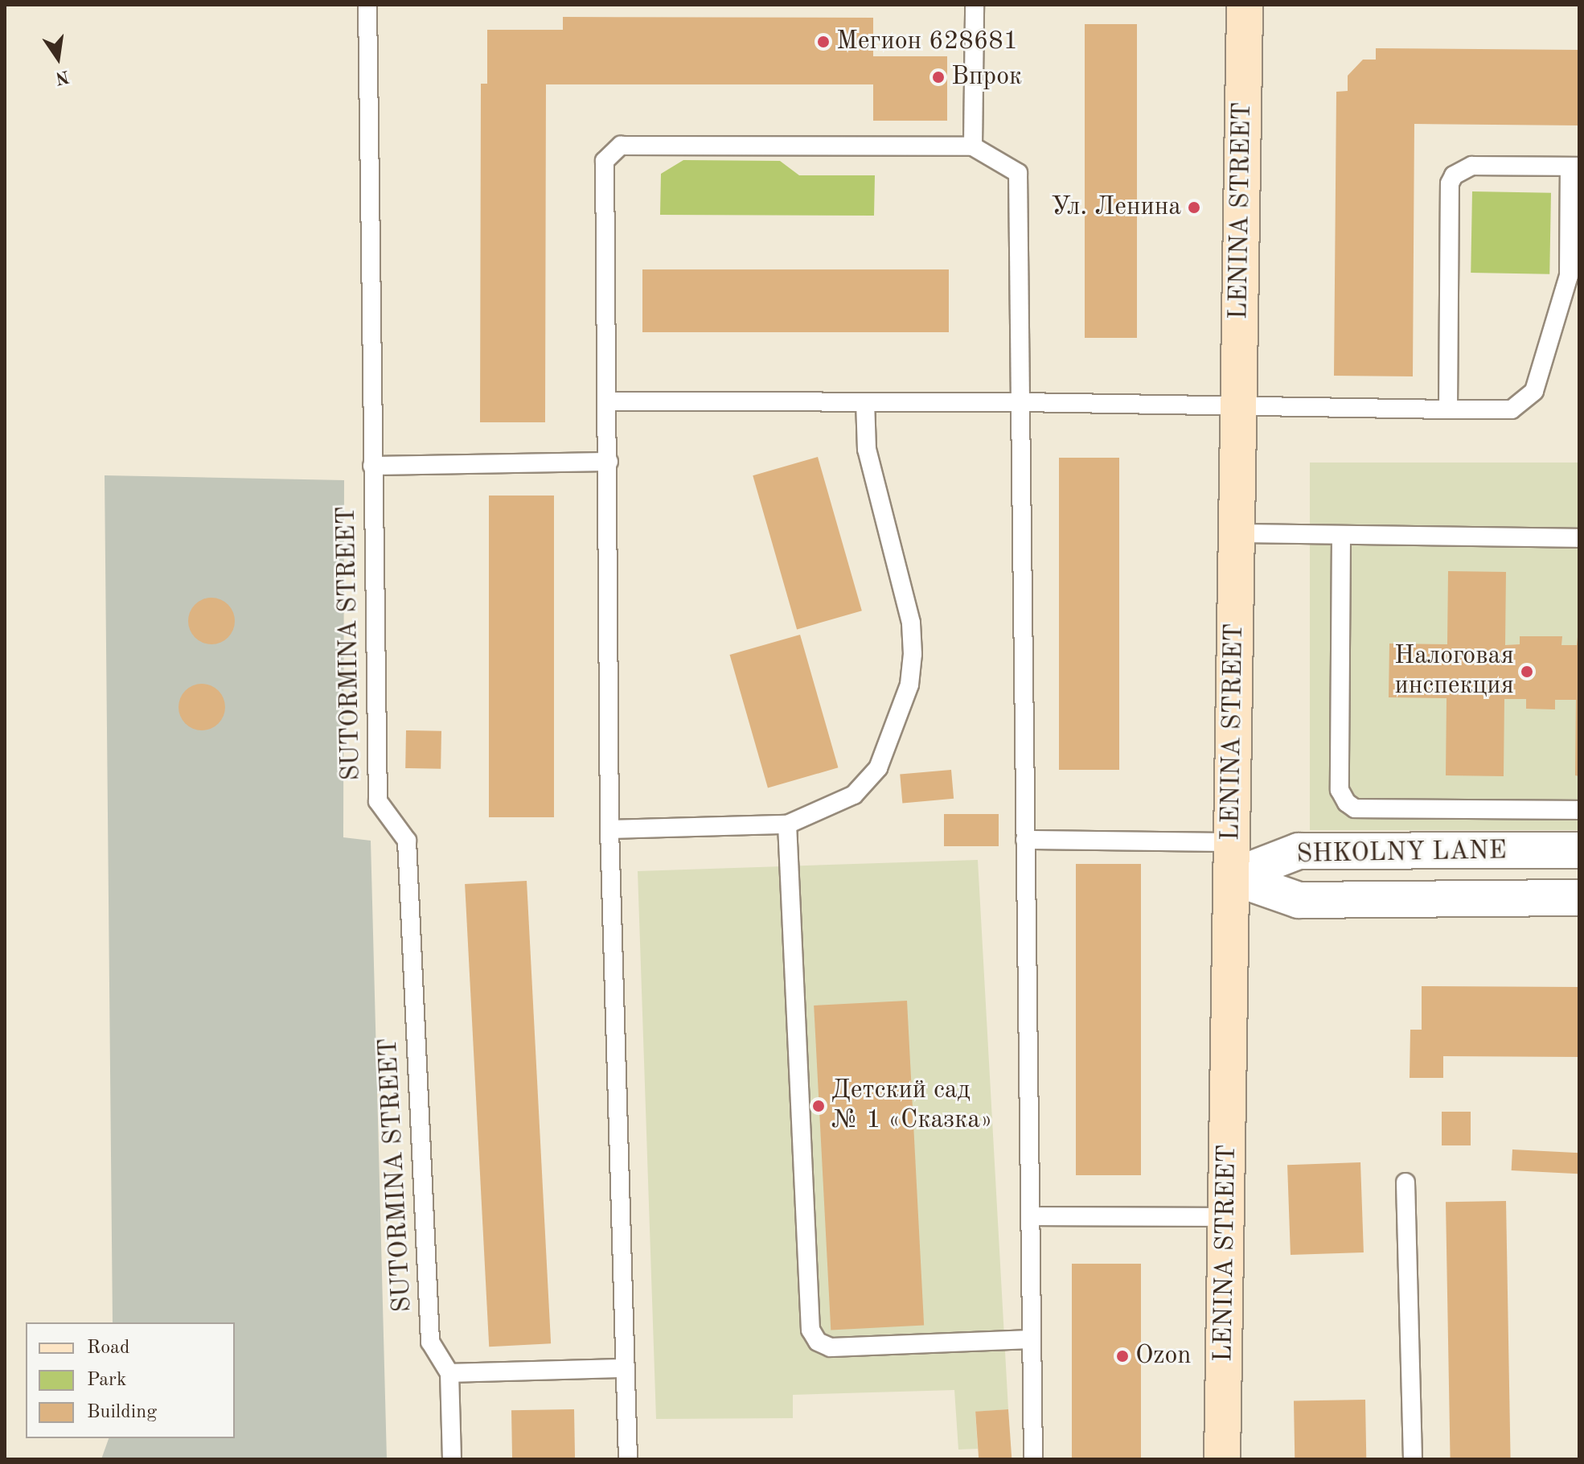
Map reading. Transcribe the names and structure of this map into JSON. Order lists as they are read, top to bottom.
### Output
{
  "streets": {
    "main road": ["LENINA STREET"],
    "street": ["SHKOLNY LANE"],
    "lane": ["SUTORMINA STREET"]
  },
  "crossings": [
    ["LENINA STREET", "SHKOLNY LANE"]
  ],
  "places": [
    "Мегион 628681",
    "Впрок",
    "Ул. Ленина",
    "Налоговая инспекция",
    "Детский сад № 1 «Сказка»",
    "Ozon"
  ],
  "legend": ["Road", "Park", "Building"],
  "north": "bottom"
}
